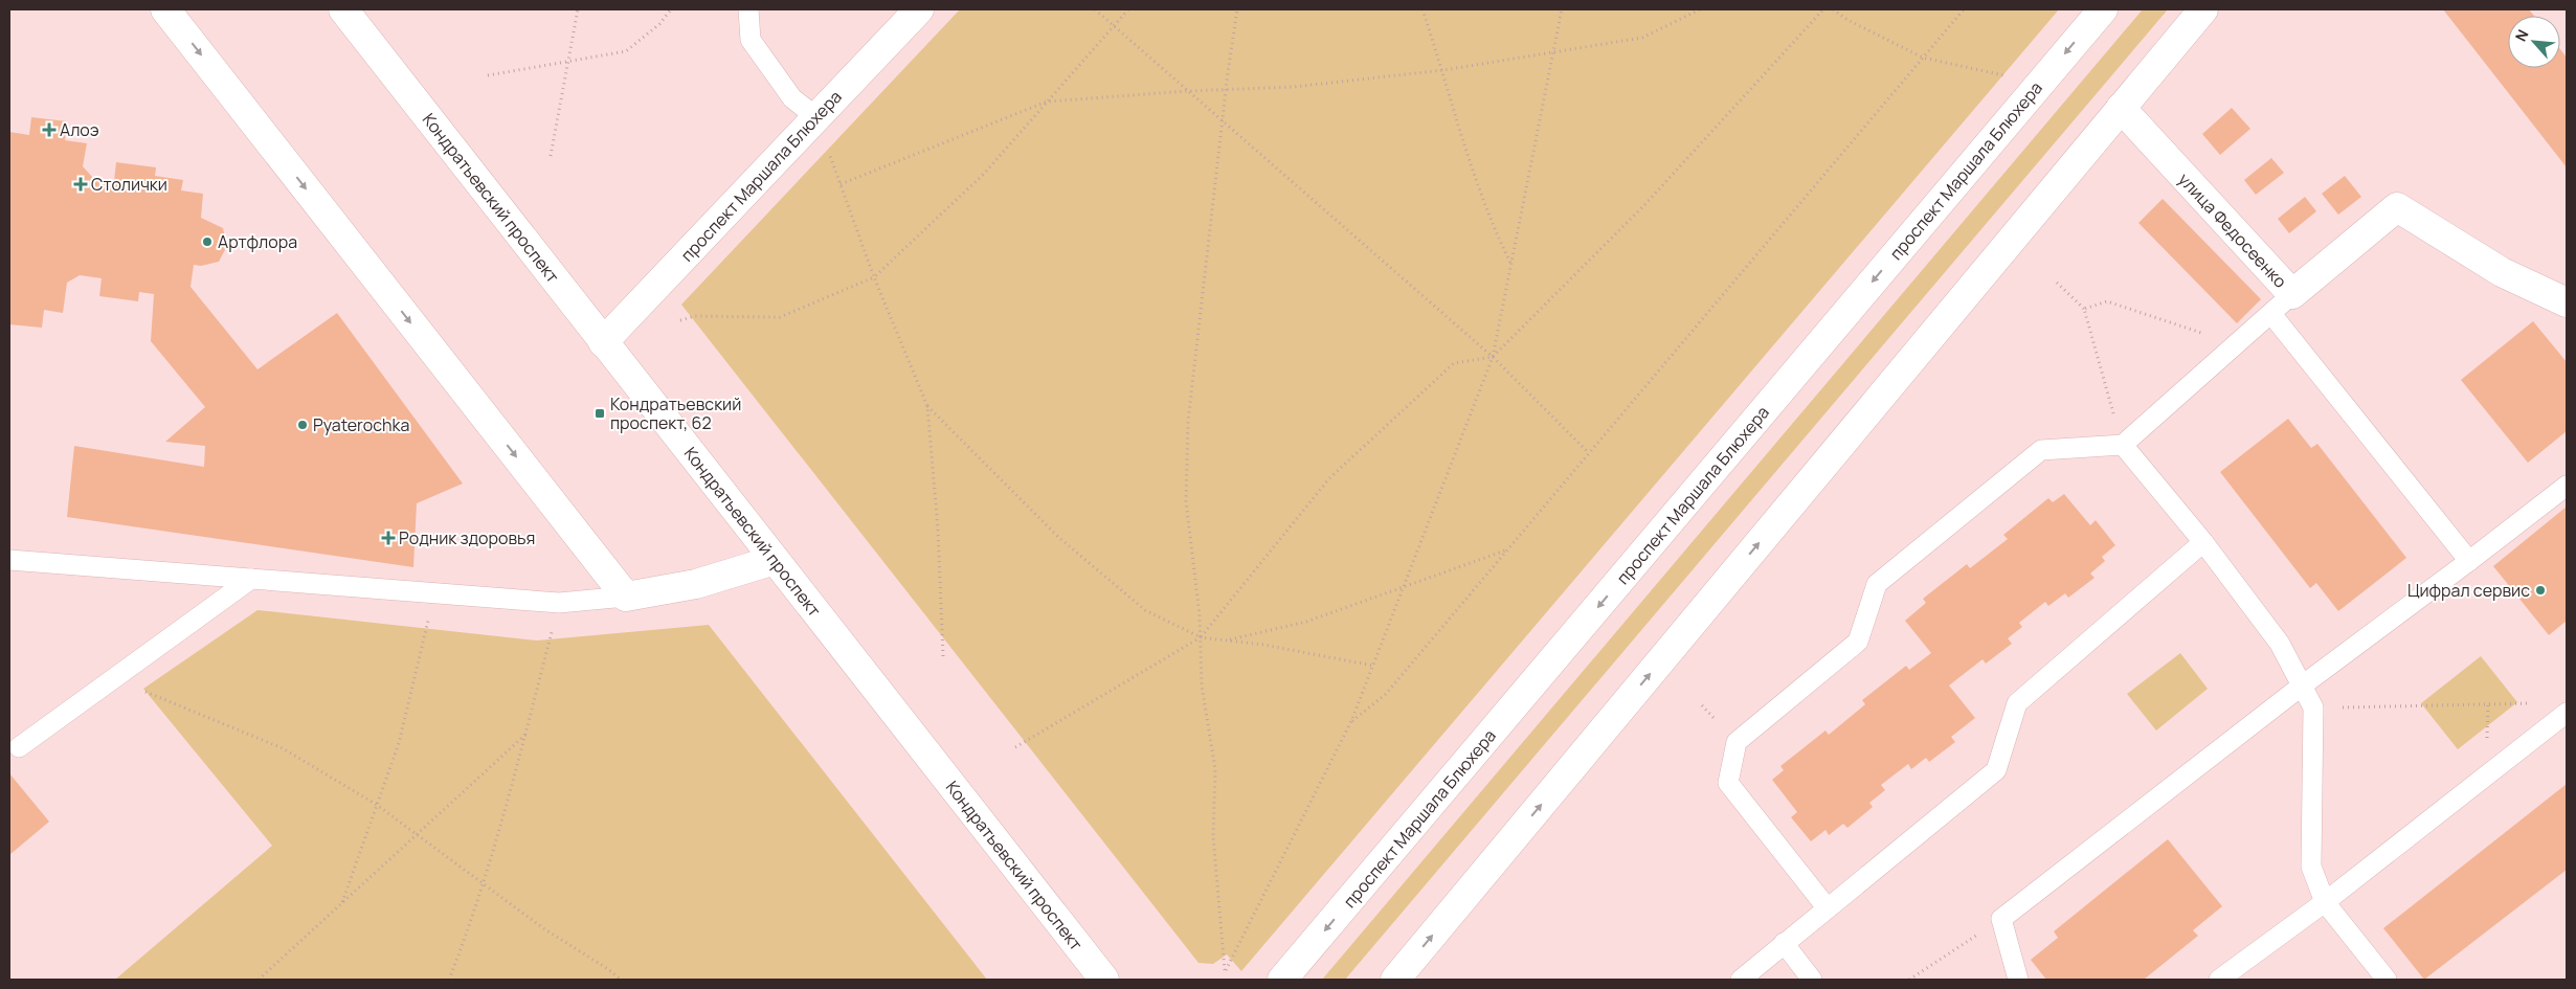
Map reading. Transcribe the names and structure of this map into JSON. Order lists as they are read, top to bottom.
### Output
{
  "streets": {
    "street": ["проспект Маршала Блюхера", "Кондратьевский проспект", "улица Федосеенко"]
  },
  "crossings": [
    ["проспект Маршала Блюхера", "Кондратьевский проспект"]
  ],
  "places": {
    "health": ["Алоэ", "Столички", "Родник здоровья"],
    "other": ["Артфлора", "Pyaterochka", "Цифрал сервис"],
    "transit": ["Кондратьевский проспект, 62"]
  },
  "north": "top left"
}
